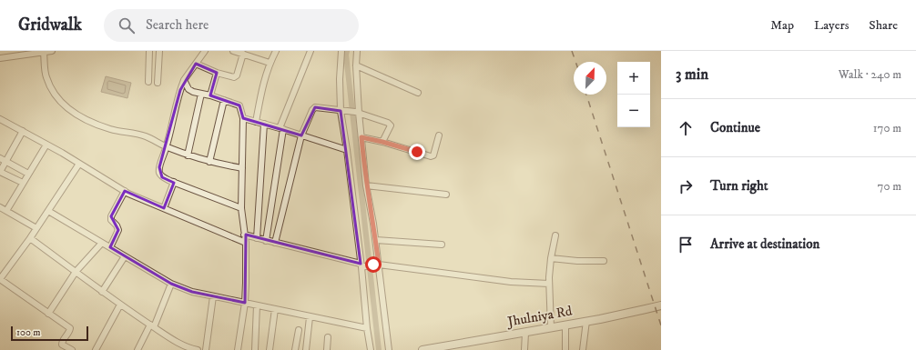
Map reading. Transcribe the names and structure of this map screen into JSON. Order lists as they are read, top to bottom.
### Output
{
  "streets": {
    "street": ["Jhulniya Rd"]
  },
  "scale_bar": "100 m",
  "north": "top right",
  "page": {
    "header": "Gridwalk",
    "search": "Search here",
    "nav": ["Map", "Layers", "Share"],
    "heading": ["3 min", "Walk · 240 m"],
    "map_buttons": ["+", "−"],
    "list": [
      ["Continue", "170 m"],
      ["Turn right", "70 m"],
      "Arrive at destination"
    ],
    "scale": "100 m"
  }
}
